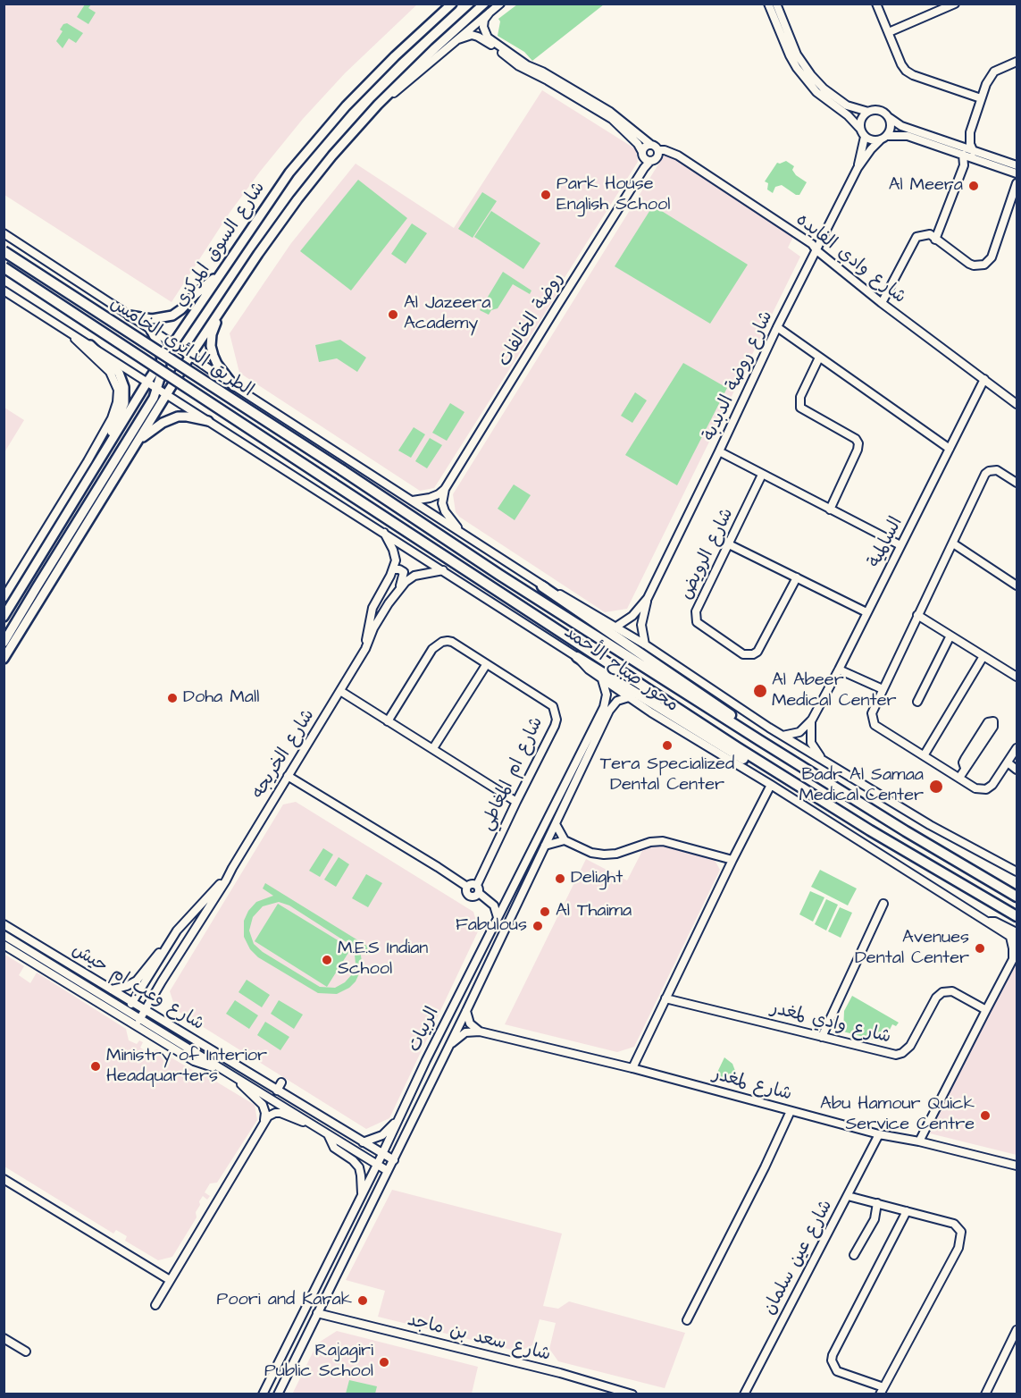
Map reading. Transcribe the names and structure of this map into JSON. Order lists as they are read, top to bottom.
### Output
{
  "streets": {
    "highway": ["الطريق الدائري الخامس", "محور صباح الأحمد"],
    "main road": ["شارع السوق المركزي"],
    "street": [
      "شارع وادي الفايده",
      "روضة الخالفات",
      "شارع روضة الدبدبة",
      "السالمية",
      "شارع الرويض",
      "شارع الخريجه",
      "شارع ام المغاطي",
      "شارع وعب ام حيش",
      "شارع وادي لمغدر",
      "الربيات",
      "شارع لمغدر",
      "شارع عين سلمان",
      "شارع سعد بن ماجد"
    ]
  },
  "crossings": [
    ["شارع السوق المركزي", "الطريق الدائري الخامس"],
    ["شارع وادي الفايده", "شارع روضة الدبدبة"],
    ["شارع وادي الفايده", "السالمية"],
    ["الطريق الدائري الخامس", "محور صباح الأحمد"],
    ["شارع روضة الدبدبة", "محور صباح الأحمد"],
    ["السالمية", "محور صباح الأحمد"],
    ["محور صباح الأحمد", "شارع الخريجه"],
    ["محور صباح الأحمد", "الربيات"],
    ["شارع الخريجه", "شارع وعب ام حيش"],
    ["شارع وعب ام حيش", "الربيات"],
    ["الربيات", "شارع سعد بن ماجد"],
    ["شارع لمغدر", "شارع عين سلمان"]
  ],
  "places": [
    "Al Meera",
    "Park House English School",
    "Al Jazeera Academy",
    "Al Abeer Medical Center",
    "Doha Mall",
    "Tera Specialized Dental Center",
    "Badr Al Samaa Medical Center",
    "Delight",
    "Al Thaima",
    "Fabulous",
    "Avenues Dental Center",
    "M.E.S Indian School",
    "Ministry of Interior Headquarters",
    "Abu Hamour Quick Service Centre",
    "Poori and Karak",
    "Rajagiri Public School"
  ]
}
